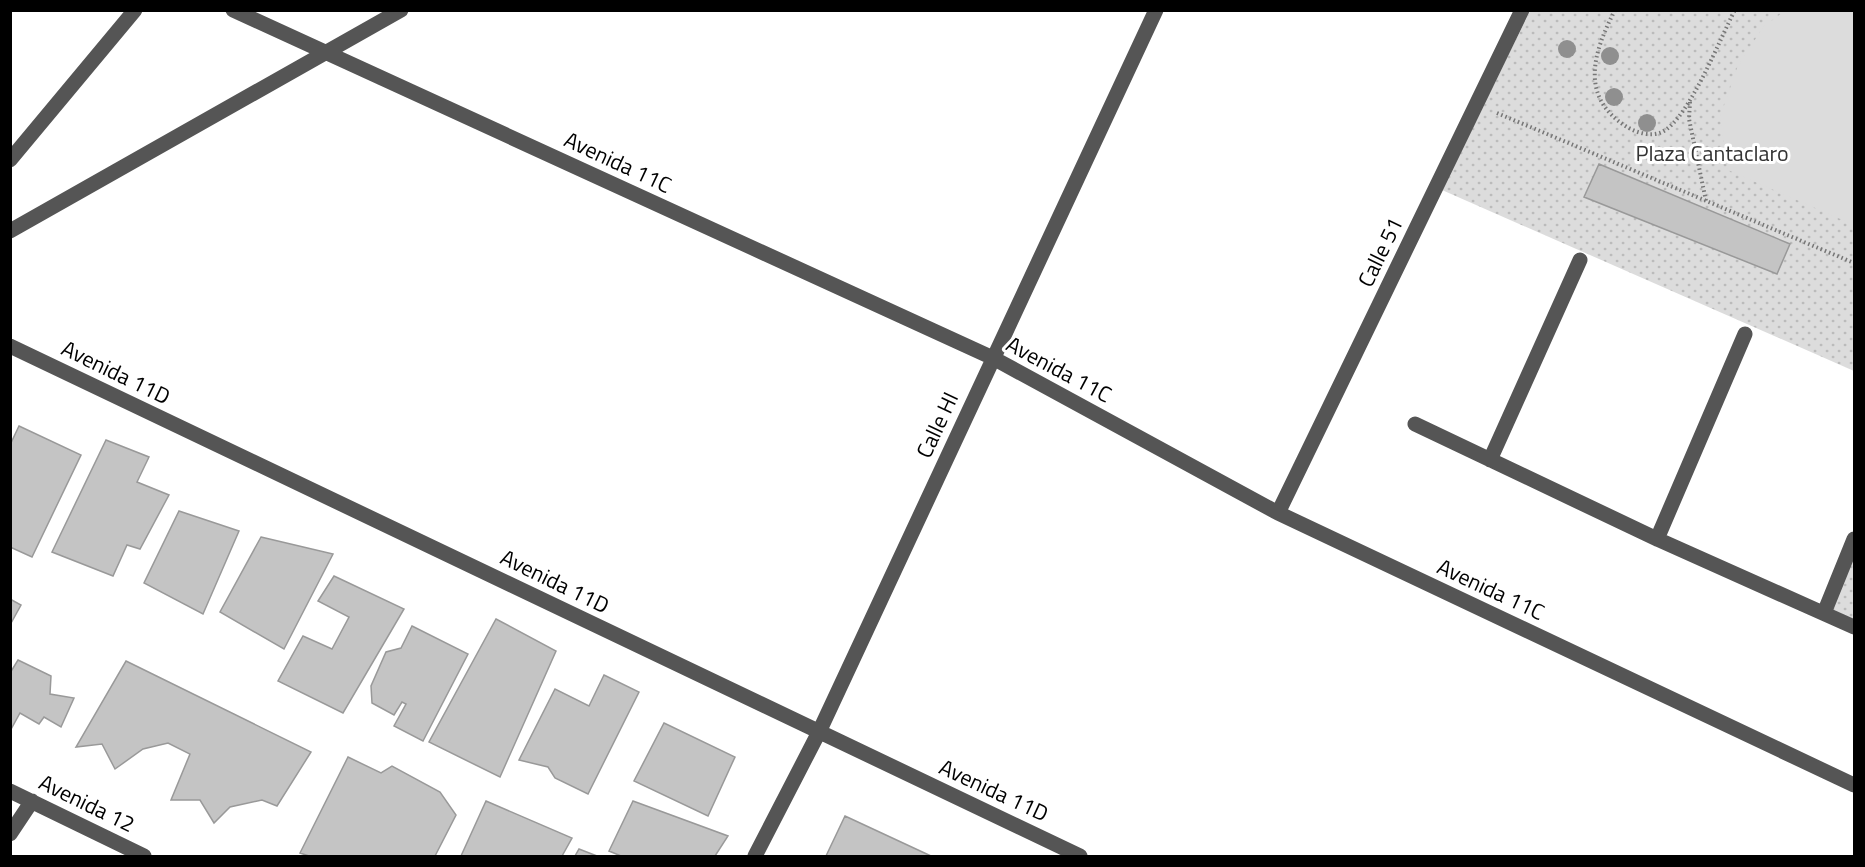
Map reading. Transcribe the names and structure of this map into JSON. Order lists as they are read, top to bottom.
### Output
{
  "streets": {
    "street": [
      "Avenida 11C",
      "Calle 51",
      "Avenida 11D",
      "Calle HI",
      "Avenida 12"
    ]
  },
  "crossings": [
    ["Avenida 11C", "Calle 51"],
    ["Avenida 11C", "Calle HI"],
    ["Avenida 11D", "Calle HI"]
  ],
  "parks": ["Plaza Cantaclaro"]
}
